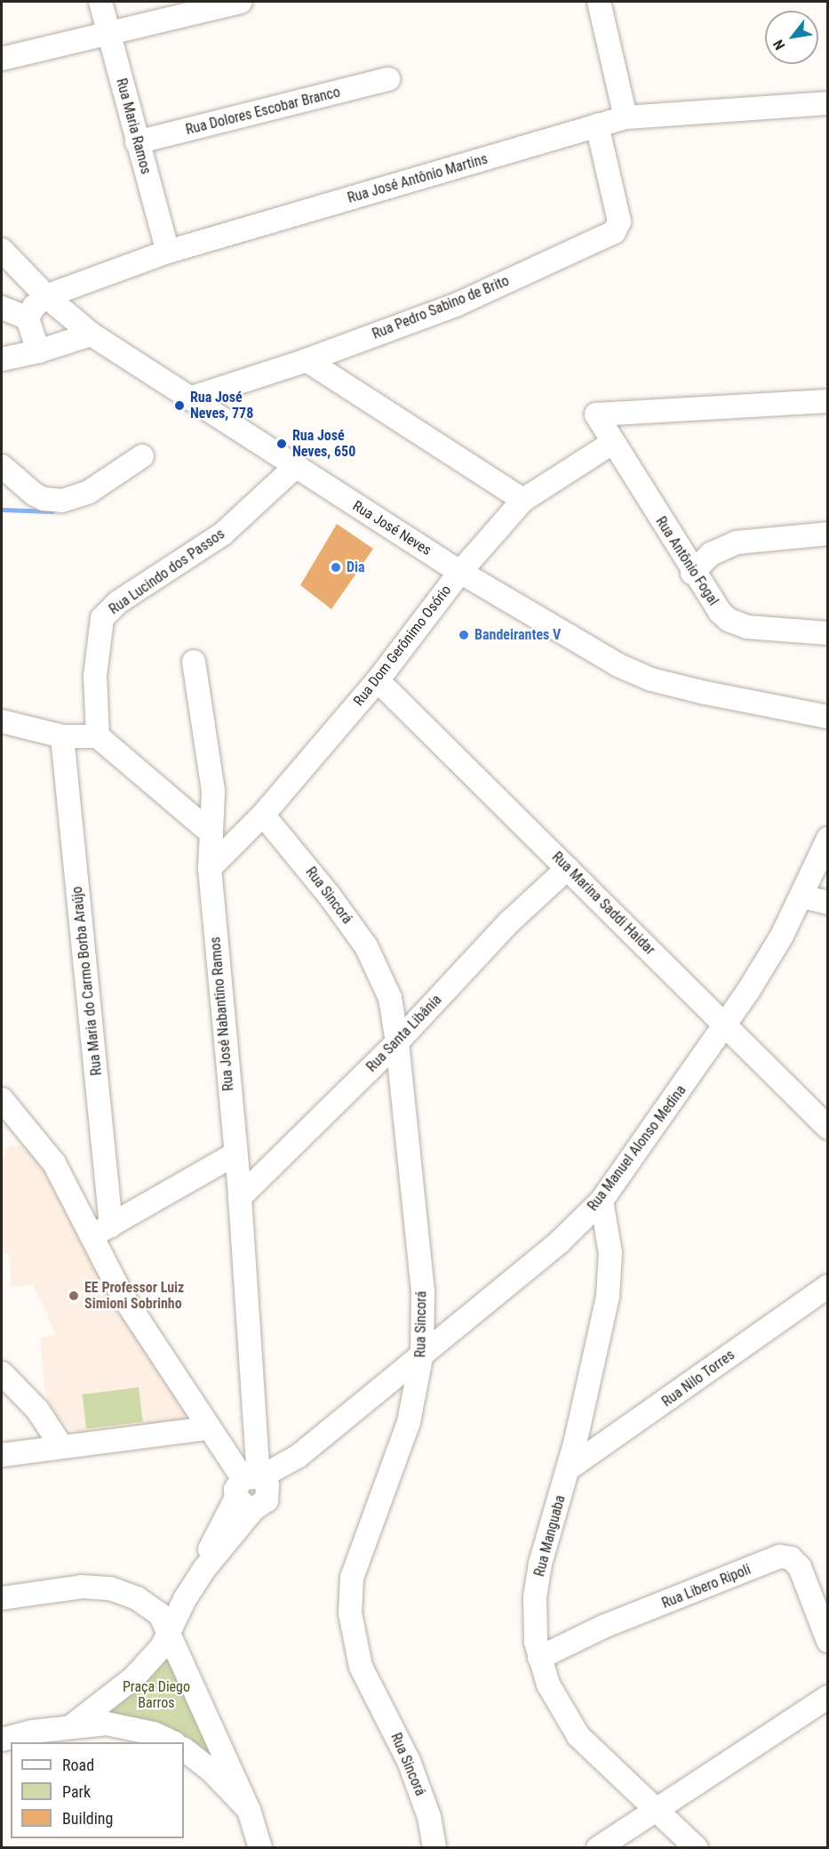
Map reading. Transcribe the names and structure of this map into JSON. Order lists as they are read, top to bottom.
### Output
{
  "streets": {
    "street": [
      "Rua Dolores Escobar Branco",
      "Rua Maria Ramos",
      "Rua José Antônio Martins",
      "Rua Pedro Sabino de Brito",
      "Rua José Neves",
      "Rua Antônio Fogal",
      "Rua Lucindo dos Passos",
      "Rua Dom Gerônimo Osório",
      "Rua Sincorá",
      "Rua Marina Saddi Haidar",
      "Rua Maria do Carmo Borba Araújo",
      "Rua José Nabantino Ramos",
      "Rua Santa Libânia",
      "Rua Manuel Alonso Medina",
      "Rua Nilo Torres",
      "Rua Manguaba",
      "Rua Libero Ripoli"
    ]
  },
  "crossings": [
    ["Rua Dolores Escobar Branco", "Rua Maria Ramos"],
    ["Rua Maria Ramos", "Rua José Antônio Martins"],
    ["Rua José Antônio Martins", "Rua Pedro Sabino de Brito"],
    ["Rua José Antônio Martins", "Rua José Neves"],
    ["Rua Pedro Sabino de Brito", "Rua José Neves"],
    ["Rua José Neves", "Rua Lucindo dos Passos"],
    ["Rua José Neves", "Rua Dom Gerônimo Osório"],
    ["Rua Antônio Fogal", "Rua Dom Gerônimo Osório"],
    ["Rua Dom Gerônimo Osório", "Rua Sincorá"],
    ["Rua Dom Gerônimo Osório", "Rua Marina Saddi Haidar"],
    ["Rua Dom Gerônimo Osório", "Rua José Nabantino Ramos"],
    ["Rua Sincorá", "Rua Santa Libânia"],
    ["Rua Sincorá", "Rua Manuel Alonso Medina"],
    ["Rua Marina Saddi Haidar", "Rua Santa Libânia"],
    ["Rua Marina Saddi Haidar", "Rua Manuel Alonso Medina"],
    ["Rua José Nabantino Ramos", "Rua Santa Libânia"],
    ["Rua José Nabantino Ramos", "Rua Manuel Alonso Medina"],
    ["Rua Manuel Alonso Medina", "Rua Manguaba"],
    ["Rua Nilo Torres", "Rua Manguaba"],
    ["Rua Manguaba", "Rua Libero Ripoli"]
  ],
  "parks": ["Praça Diego Barros"],
  "places": [
    "Rua José Neves, 778",
    "Rua José Neves, 650",
    "Dia",
    "Bandeirantes V",
    "EE Professor Luiz Simioni Sobrinho"
  ],
  "legend": ["Road", "Park", "Building"],
  "north": "bottom left"
}
